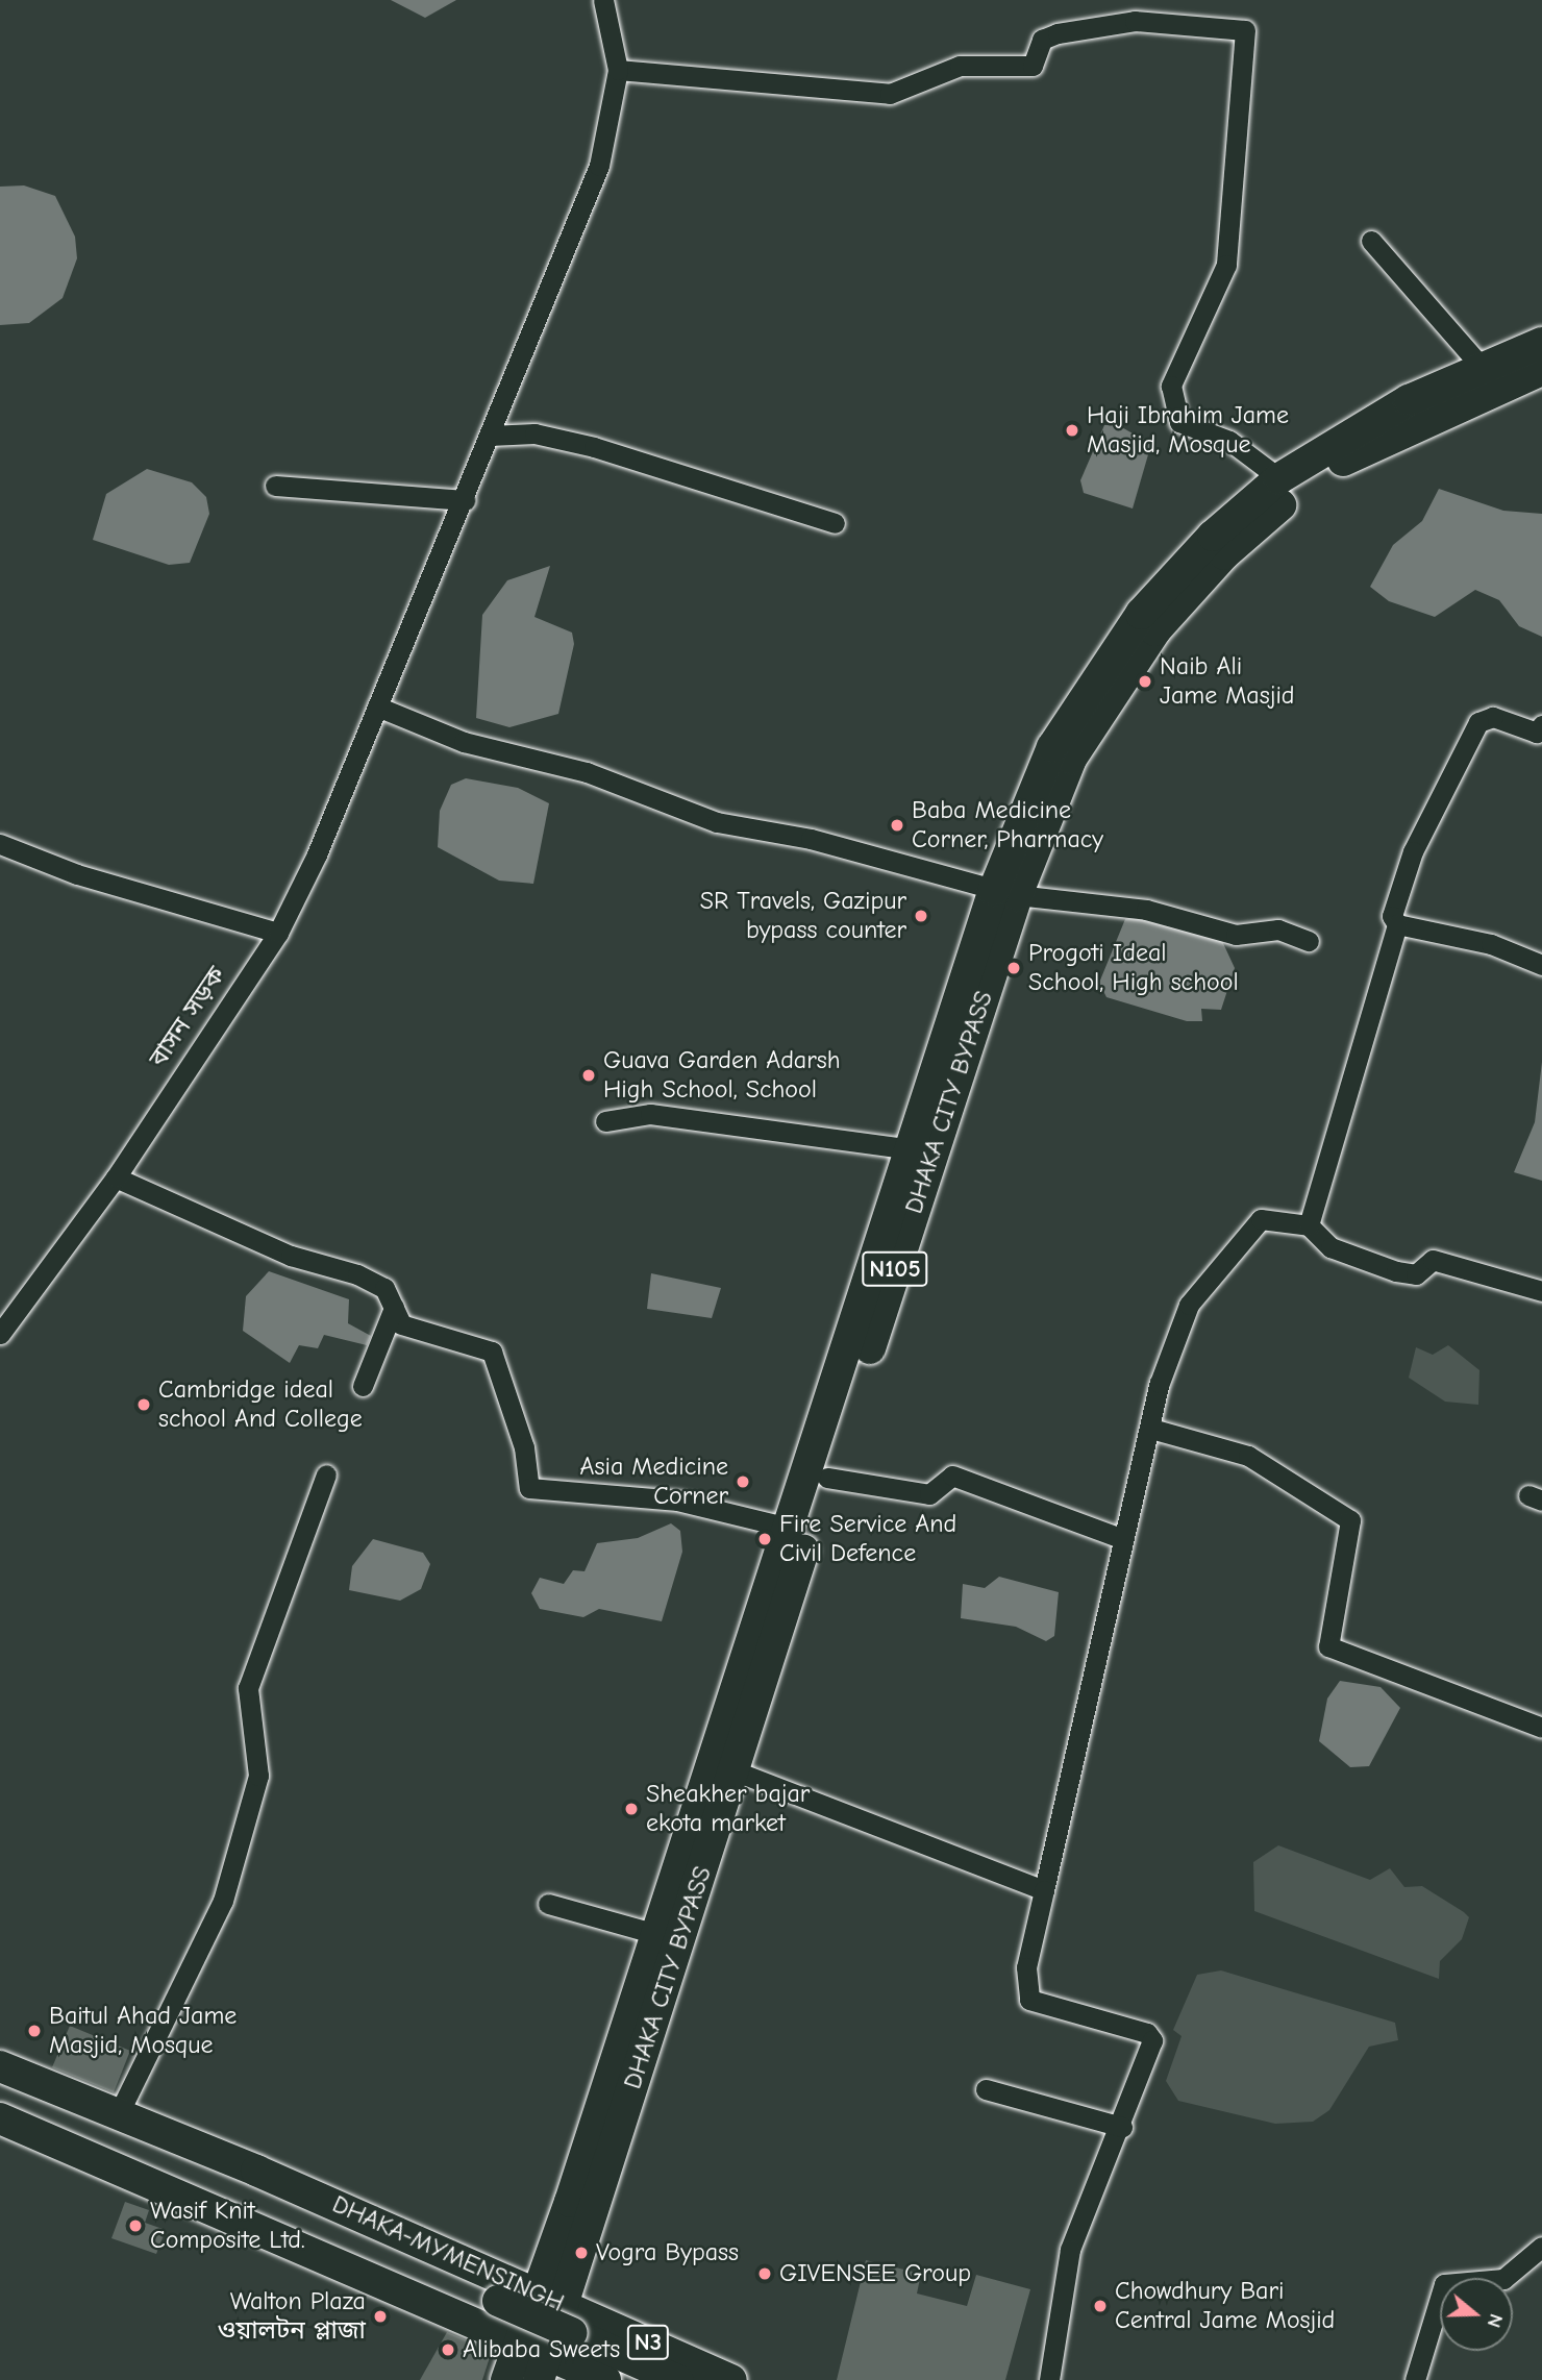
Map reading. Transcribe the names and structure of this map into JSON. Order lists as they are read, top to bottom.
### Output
{
  "streets": {
    "highway": [
      "DHAKA CITY BYPASS",
      "N105",
      "DHAKA-MYMENSINGH",
      "N3"
    ],
    "street": ["বাসন সড়ক"]
  },
  "crossings": [
    ["DHAKA CITY BYPASS", "DHAKA-MYMENSINGH"],
    ["DHAKA CITY BYPASS", "N3"],
    ["DHAKA-MYMENSINGH", "N3"]
  ],
  "places": [
    "Haji Ibrahim Jame Masjid, Mosque",
    "Naib Ali Jame Masjid",
    "Baba Medicine Corner, Pharmacy",
    "SR Travels, Gazipur bypass counter",
    "Progoti Ideal School, High school",
    "Guava Garden Adarsh High School, School",
    "Cambridge ideal school And College",
    "Asia Medicine Corner",
    "Fire Service And Civil Defence",
    "Sheakher bajar ekota market",
    "Baitul Ahad Jame Masjid, Mosque",
    "Wasif Knit Composite Ltd.",
    "Vogra Bypass",
    "GIVENSEE Group",
    "Chowdhury Bari Central Jame Mosjid",
    "Walton Plaza ওয়ালটন প্লাজা",
    "Alibaba Sweets"
  ],
  "north": "right"
}
